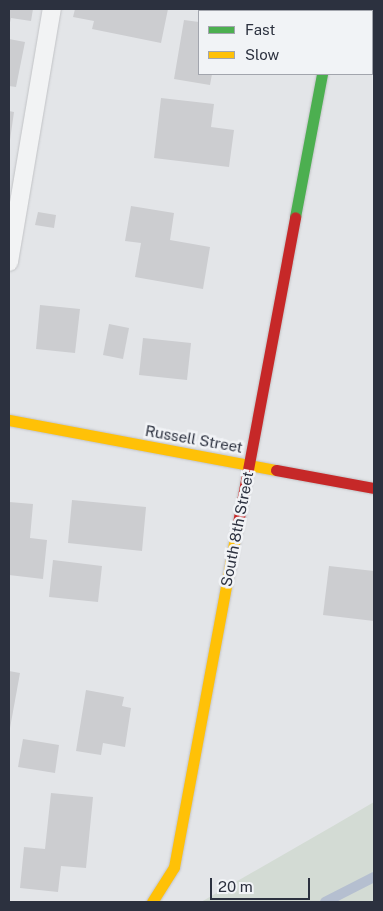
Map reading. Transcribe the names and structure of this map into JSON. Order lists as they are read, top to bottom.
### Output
{
  "streets": {
    "street": ["Russell Street", "South 8th Street"]
  },
  "crossings": [
    ["Russell Street", "South 8th Street"]
  ],
  "legend": ["Fast", "Slow"],
  "scale_bar": "20 m"
}
